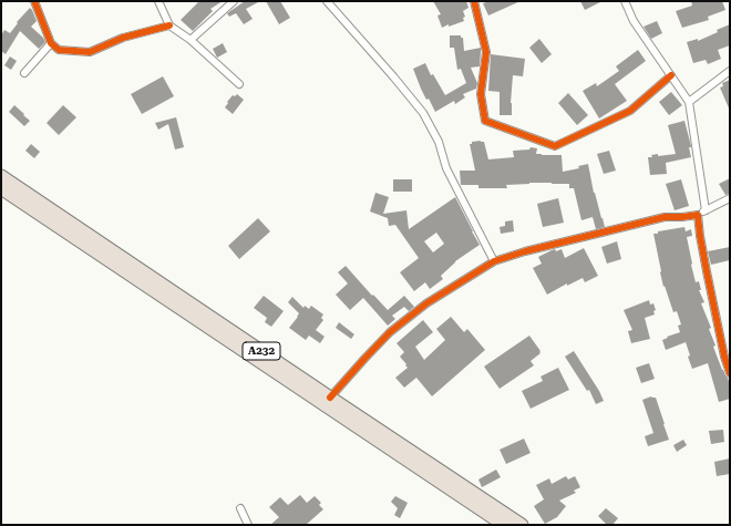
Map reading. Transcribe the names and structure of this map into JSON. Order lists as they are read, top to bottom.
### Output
{
  "streets": {
    "highway": ["A232"]
  }
}
